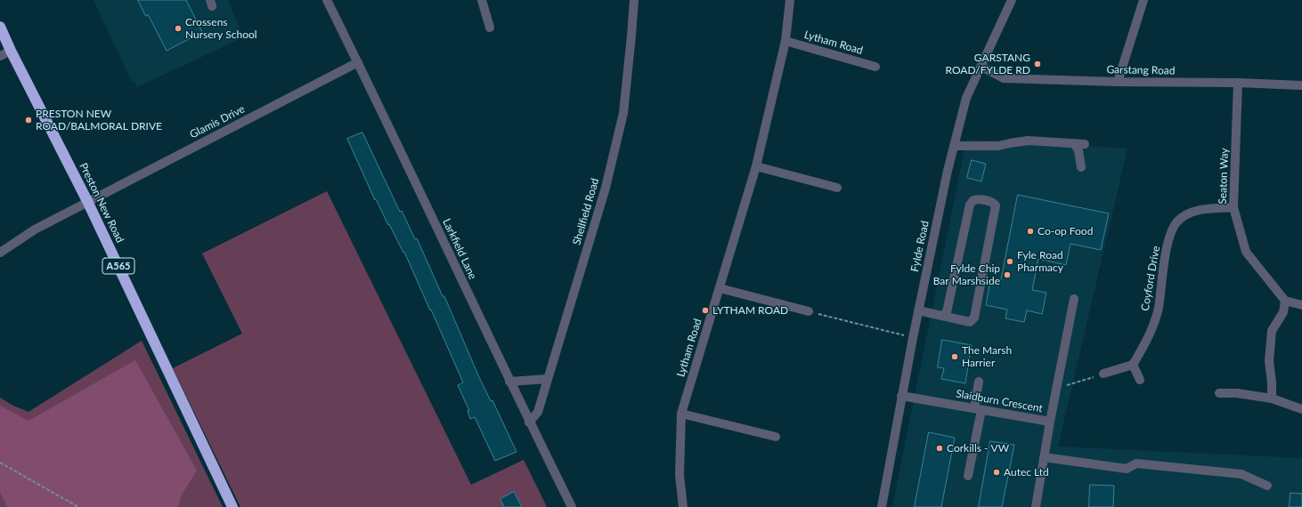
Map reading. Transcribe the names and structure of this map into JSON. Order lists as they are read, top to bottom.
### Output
{
  "streets": {
    "highway": ["Preston New Road", "A565"],
    "street": [
      "Lytham Road",
      "Garstang Road",
      "Glamis Drive",
      "Seaton Way",
      "Shellfield Road",
      "Fylde Road",
      "Larkfield Lane",
      "Coyford Drive",
      "Slaidburn Crescent"
    ]
  },
  "crossings": [
    ["Garstang Road", "Seaton Way"],
    ["Garstang Road", "Fylde Road"],
    ["Glamis Drive", "Preston New Road"],
    ["Glamis Drive", "Larkfield Lane"],
    ["Seaton Way", "Coyford Drive"],
    ["Shellfield Road", "Larkfield Lane"],
    ["Fylde Road", "Slaidburn Crescent"]
  ],
  "places": [
    "Crossens Nursery School",
    "GARSTANG ROAD/FYLDE RD",
    "PRESTON NEW ROAD/BALMORAL DRIVE",
    "Co-op Food",
    "Fyle Road Pharmacy",
    "Fylde Chip Bar Marshside",
    "LYTHAM ROAD",
    "The Marsh Harrier",
    "Corkills - VW",
    "Autec Ltd"
  ]
}
